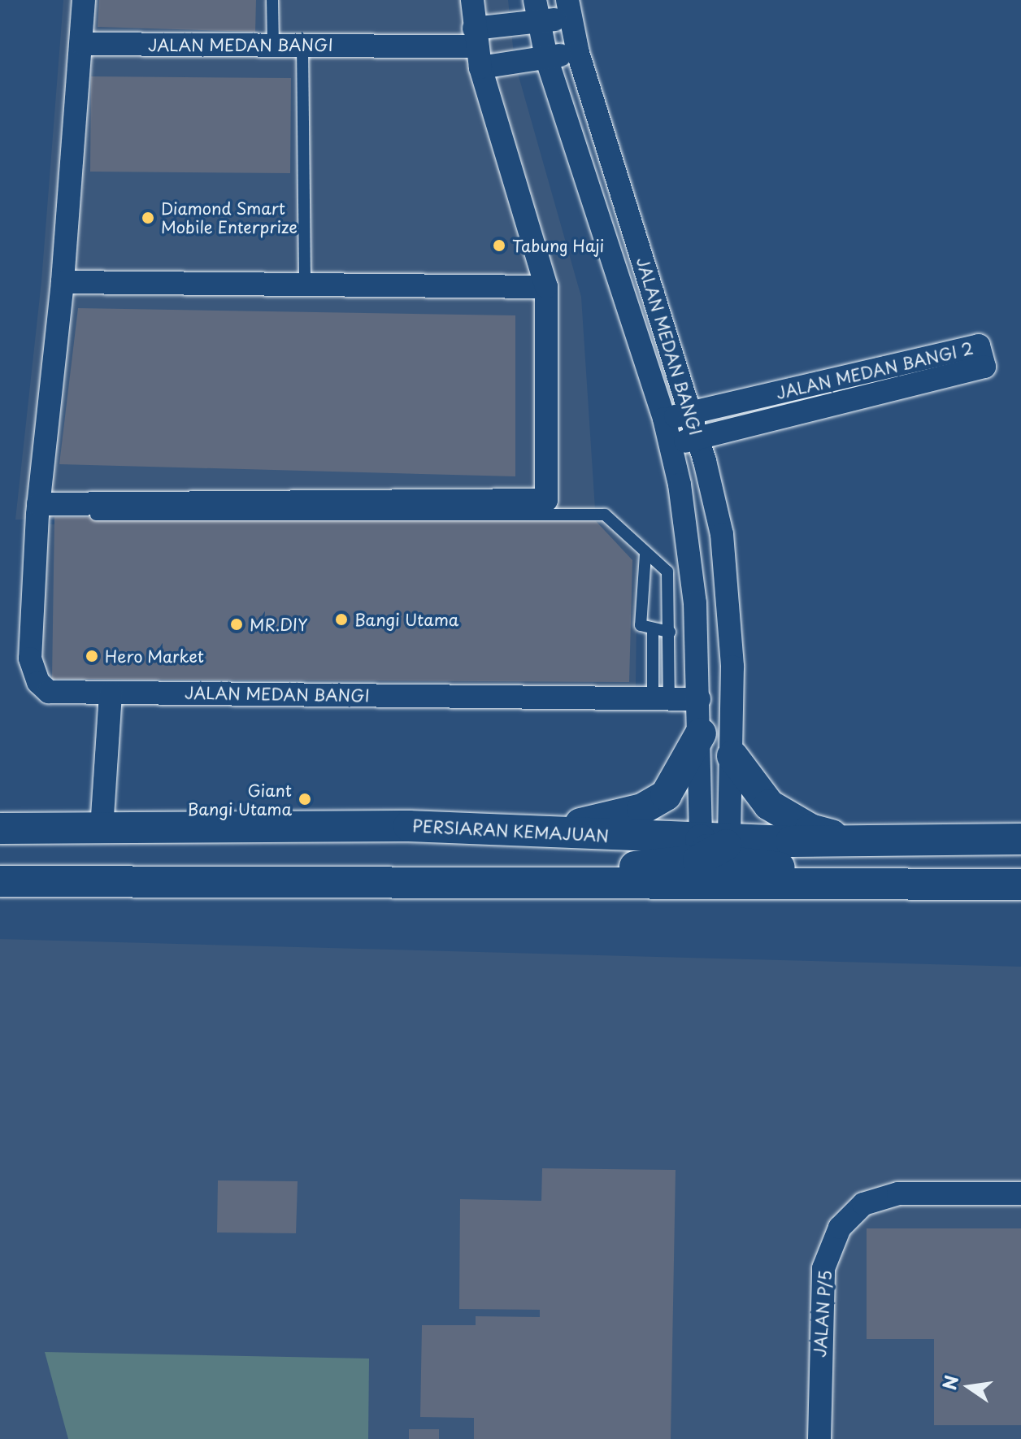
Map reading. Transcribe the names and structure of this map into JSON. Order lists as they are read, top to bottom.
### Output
{
  "streets": {
    "main road": ["PERSIARAN KEMAJUAN"],
    "street": ["JALAN MEDAN BANGI", "JALAN MEDAN BANGI 2", "JALAN P/5"]
  },
  "crossings": [
    ["JALAN MEDAN BANGI", "JALAN MEDAN BANGI 2"],
    ["JALAN MEDAN BANGI", "PERSIARAN KEMAJUAN"]
  ],
  "places": [
    "Diamond Smart Mobile Enterprize",
    "Tabung Haji",
    "Bangi Utama",
    "MR.DIY",
    "Hero Market",
    "Giant Bangi Utama"
  ],
  "north": "left"
}
